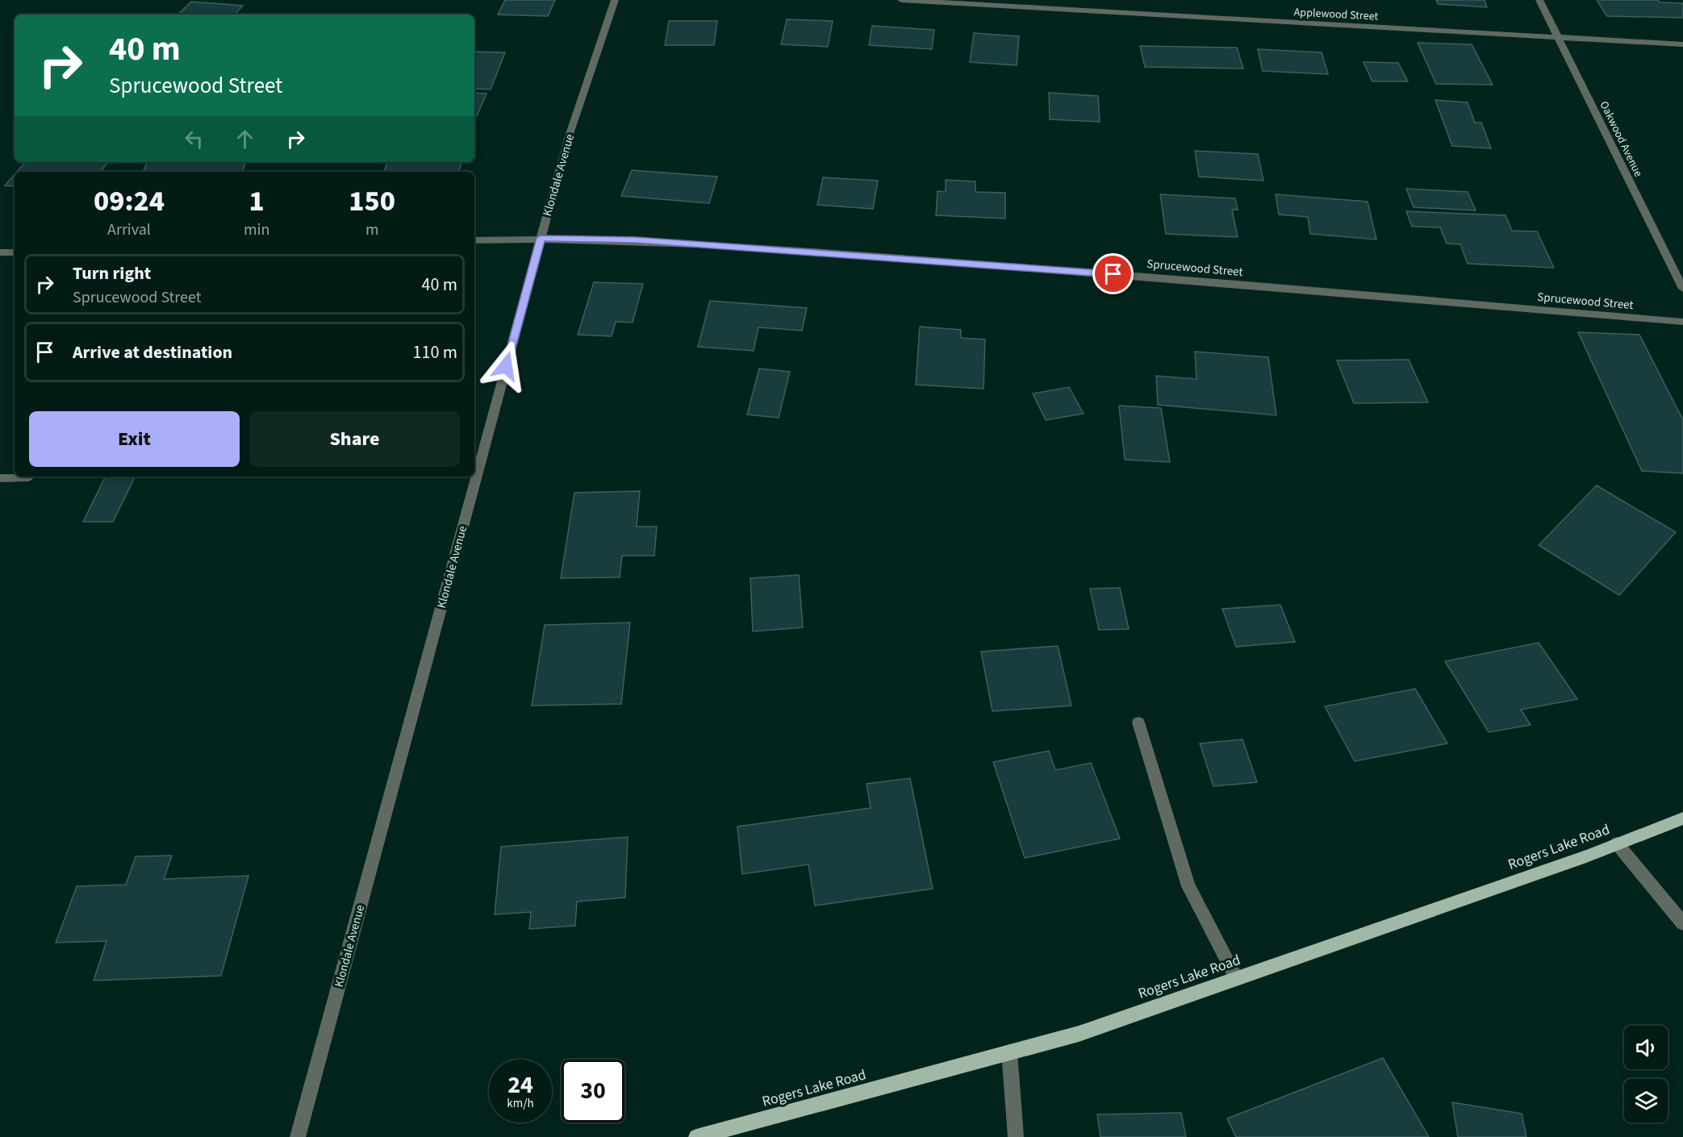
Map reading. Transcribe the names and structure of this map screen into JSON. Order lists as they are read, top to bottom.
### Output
{
  "streets": {
    "main road": ["Rogers Lake Road"],
    "street": [
      "Applewood Street",
      "Oakwood Avenue",
      "Klondale Avenue",
      "Sprucewood Street"
    ]
  },
  "crossings": [
    ["Applewood Street", "Oakwood Avenue"],
    ["Klondale Avenue", "Sprucewood Street"]
  ],
  "page": {
    "turn": ["40 m", "Sprucewood Street"],
    "eta": [
      "09:24",
      "Arrival",
      "1",
      "min",
      "150",
      "m"
    ],
    "list": [
      {
        "name": "Turn right",
        "note": "Sprucewood Street",
        "value": "40 m"
      },
      {
        "name": "Arrive at destination",
        "value": "110 m"
      }
    ],
    "buttons": ["Exit", "Share"],
    "speed": "24 km/h",
    "limit": "30"
  }
}
